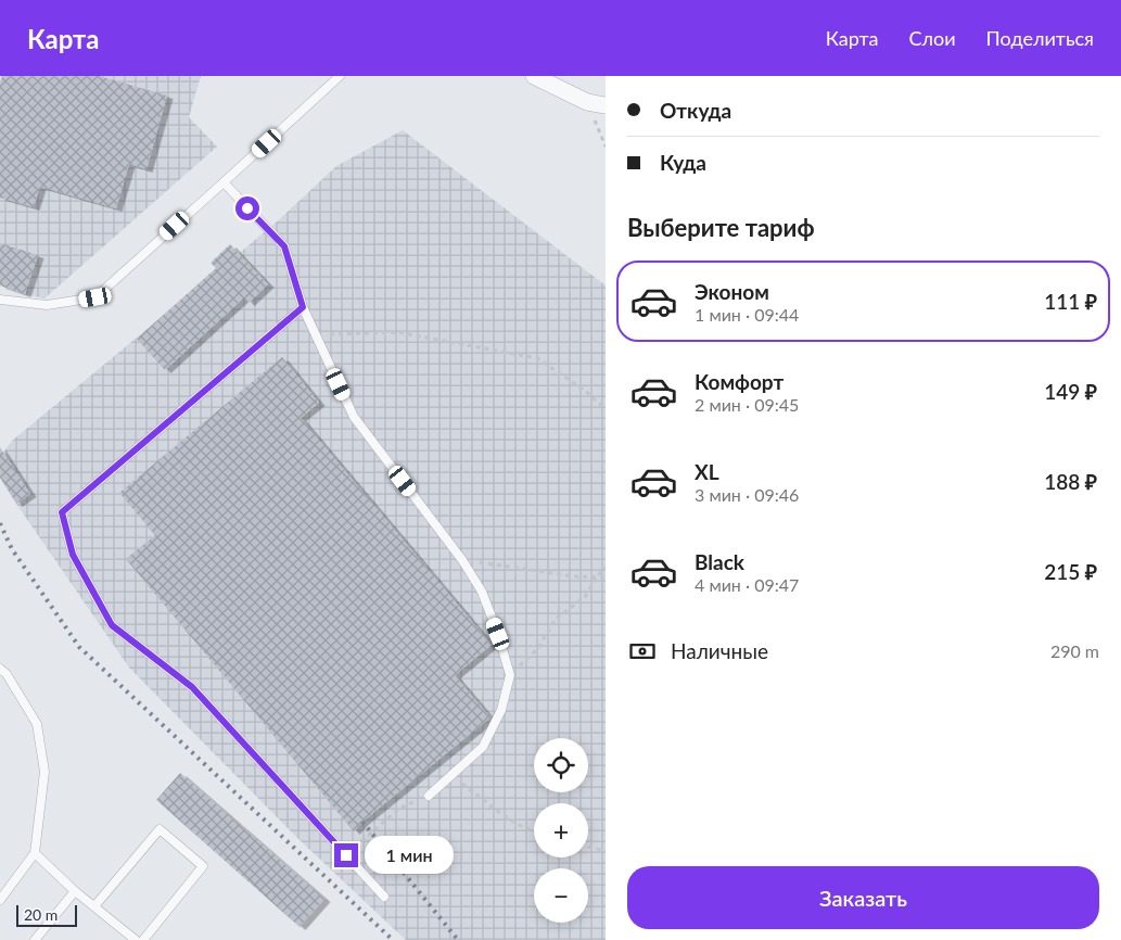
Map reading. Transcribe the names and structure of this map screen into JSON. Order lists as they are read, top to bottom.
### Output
{
  "scale_bar": "20 m",
  "page": {
    "header": "Карта",
    "nav": ["Карта", "Слои", "Поделиться"],
    "banner": ["Откуда", "Куда"],
    "heading": "Выберите тариф",
    "list": [
      {
        "name": "Эконом",
        "note": "1 мин · 09:44",
        "value": "111 ₽"
      },
      {
        "name": "Комфорт",
        "note": "2 мин · 09:45",
        "value": "149 ₽"
      },
      {
        "name": "XL",
        "note": "3 мин · 09:46",
        "value": "188 ₽"
      },
      {
        "name": "Black",
        "note": "4 мин · 09:47",
        "value": "215 ₽"
      }
    ],
    "pay": ["Наличные", "290 m"],
    "map_buttons": ["+", "−"],
    "bubble": "1 мин",
    "buttons": "Заказать",
    "scale": "20 m"
  }
}
